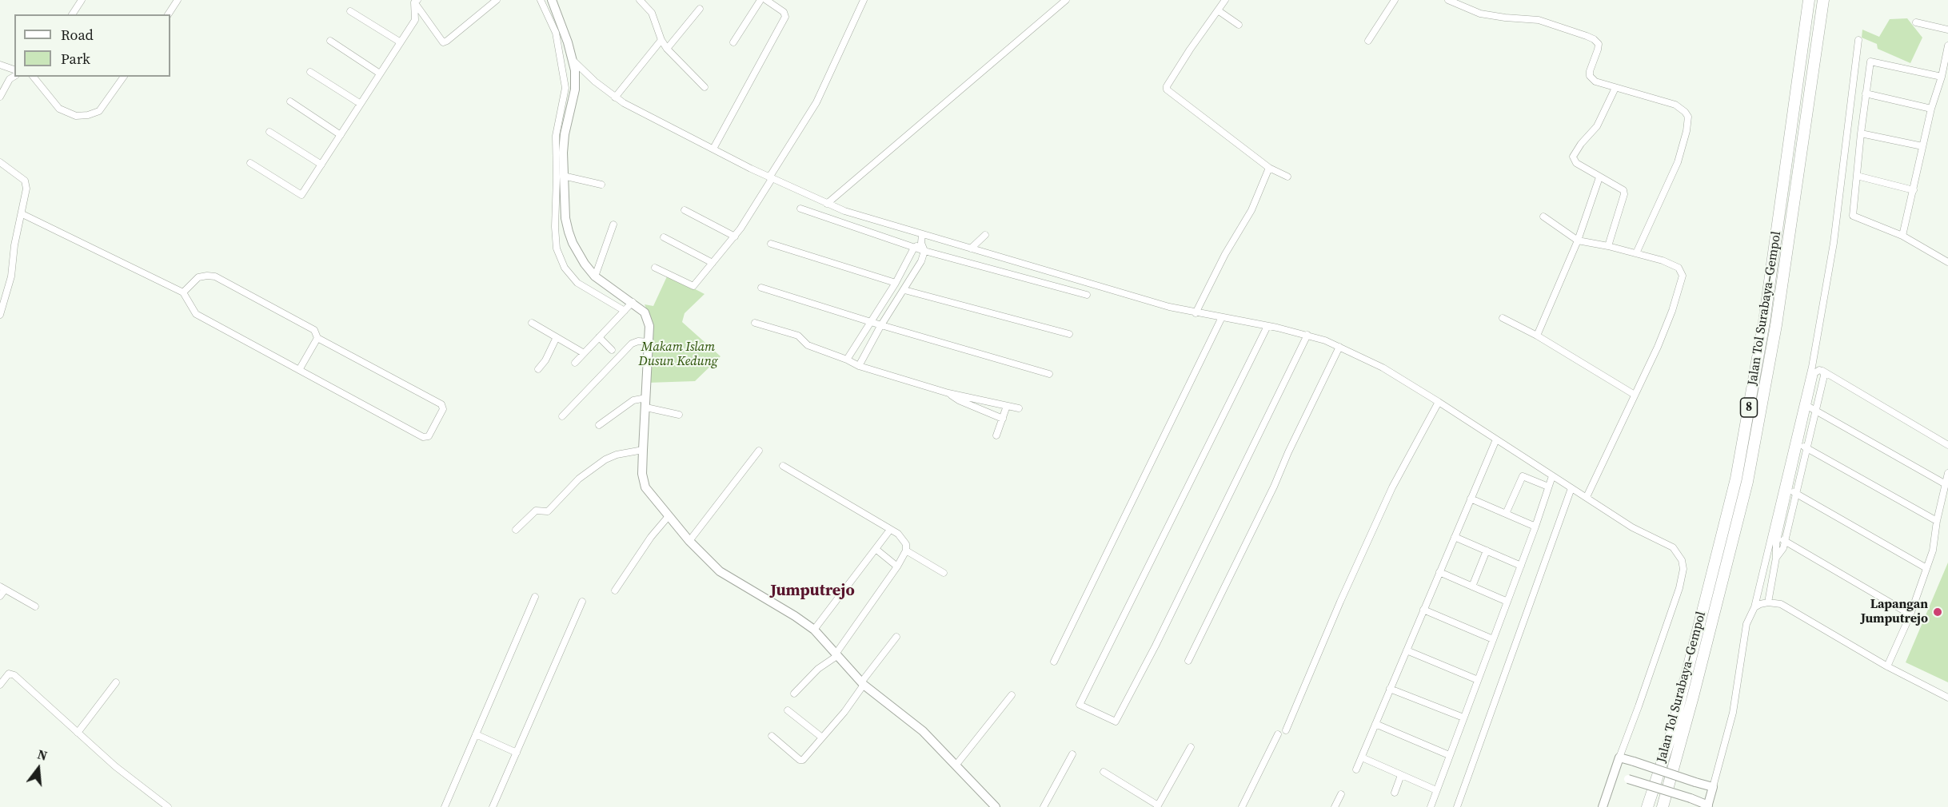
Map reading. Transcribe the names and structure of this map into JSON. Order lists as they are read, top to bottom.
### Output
{
  "streets": {
    "highway": ["Jalan Tol Surabaya–Gempol", "8"]
  },
  "districts": ["Jumputrejo"],
  "parks": ["Makam Islam Dusun Kedung"],
  "places": ["Lapangan Jumputrejo"],
  "legend": ["Road", "Park"],
  "north": "top"
}
